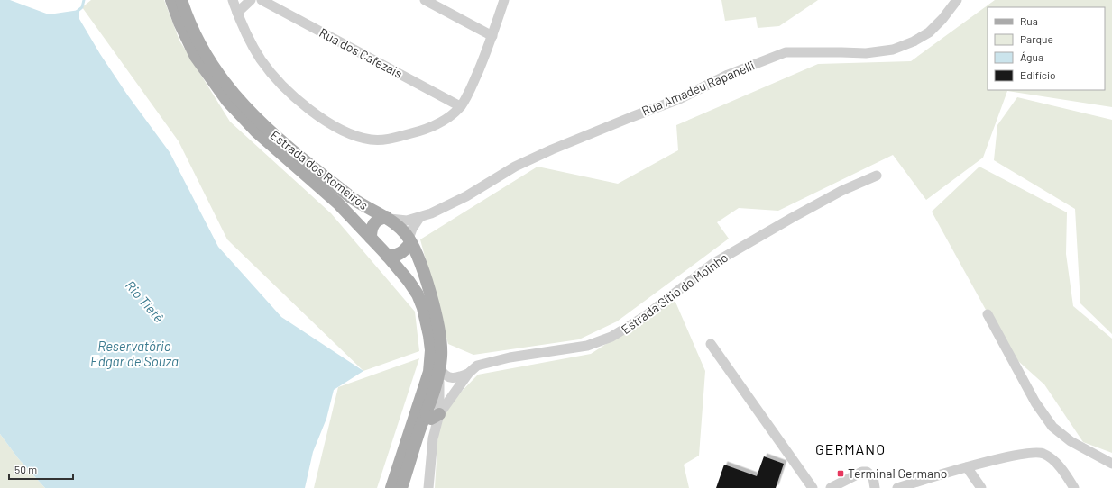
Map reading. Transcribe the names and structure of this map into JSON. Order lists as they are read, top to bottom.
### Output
{
  "streets": {
    "main road": ["Estrada dos Romeiros"],
    "street": ["Rua dos Cafezais", "Rua Amadeu Rapanelli", "Estrada Sítio do Moinho"]
  },
  "crossings": [
    ["Rua Amadeu Rapanelli", "Estrada dos Romeiros"]
  ],
  "districts": ["GERMANO"],
  "water": ["Rio Tietê", "Reservatório Edgar de Souza"],
  "places": {
    "transit": ["Terminal Germano"]
  },
  "legend": [
    "Rua",
    "Parque",
    "Água",
    "Edifício"
  ],
  "scale_bar": "50 m"
}
